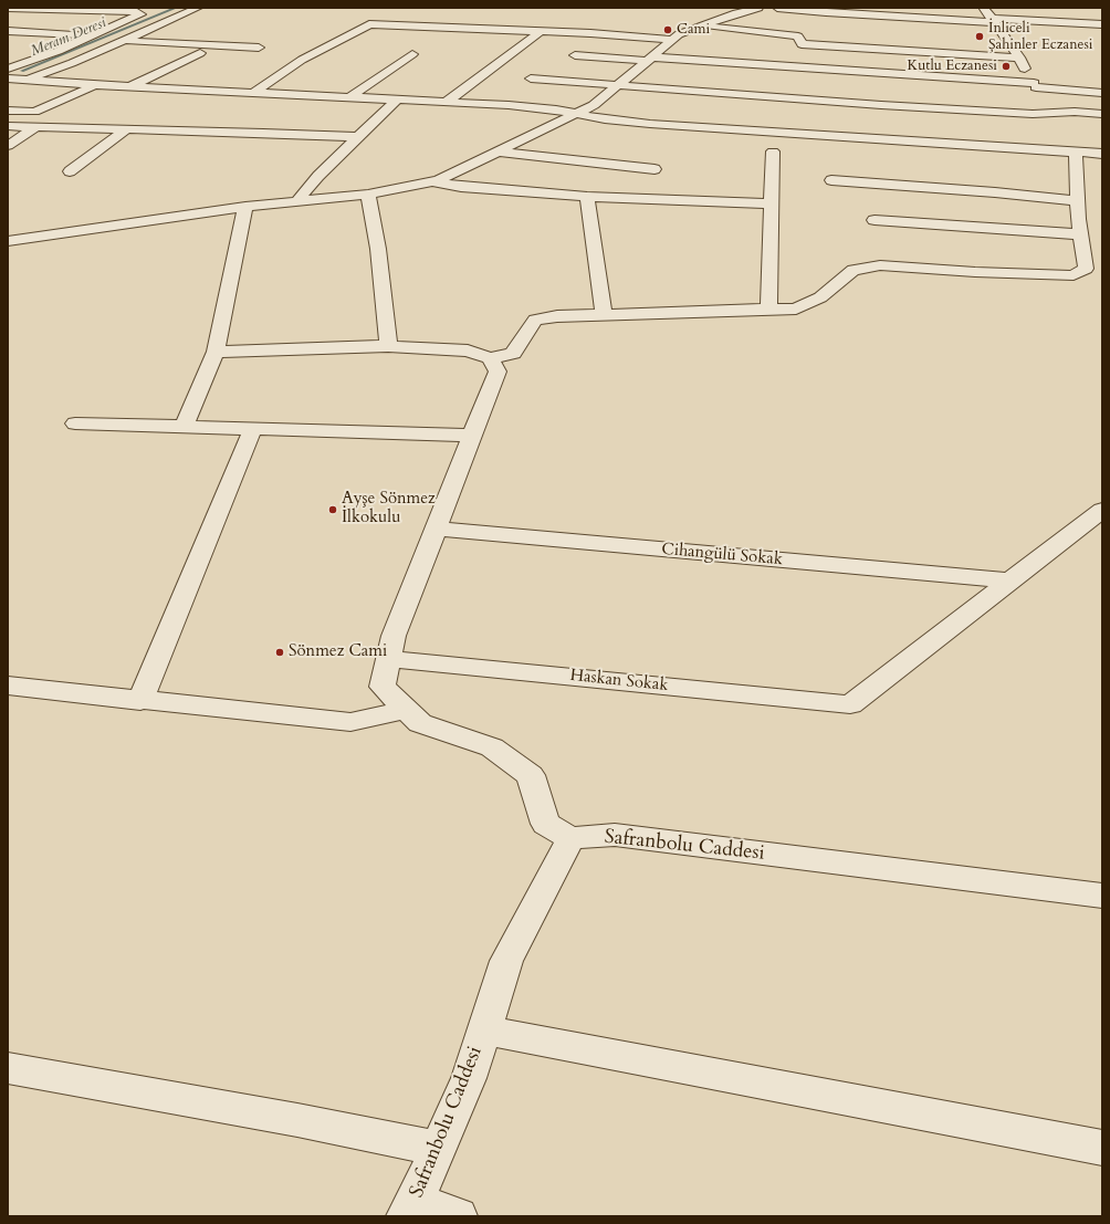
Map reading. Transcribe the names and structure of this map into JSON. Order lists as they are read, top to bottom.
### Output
{
  "streets": {
    "street": ["Cihangülü Sokak", "Haskan Sokak", "Safranbolu Caddesi"]
  },
  "crossings": [
    ["Cihangülü Sokak", "Haskan Sokak"]
  ],
  "water": ["Meram Deresi"],
  "places": [
    "Cami",
    "İnliceli Şahinler Eczanesi",
    "Kutlu Eczanesi",
    "Ayşe Sönmez İlkokulu",
    "Sönmez Cami"
  ]
}
